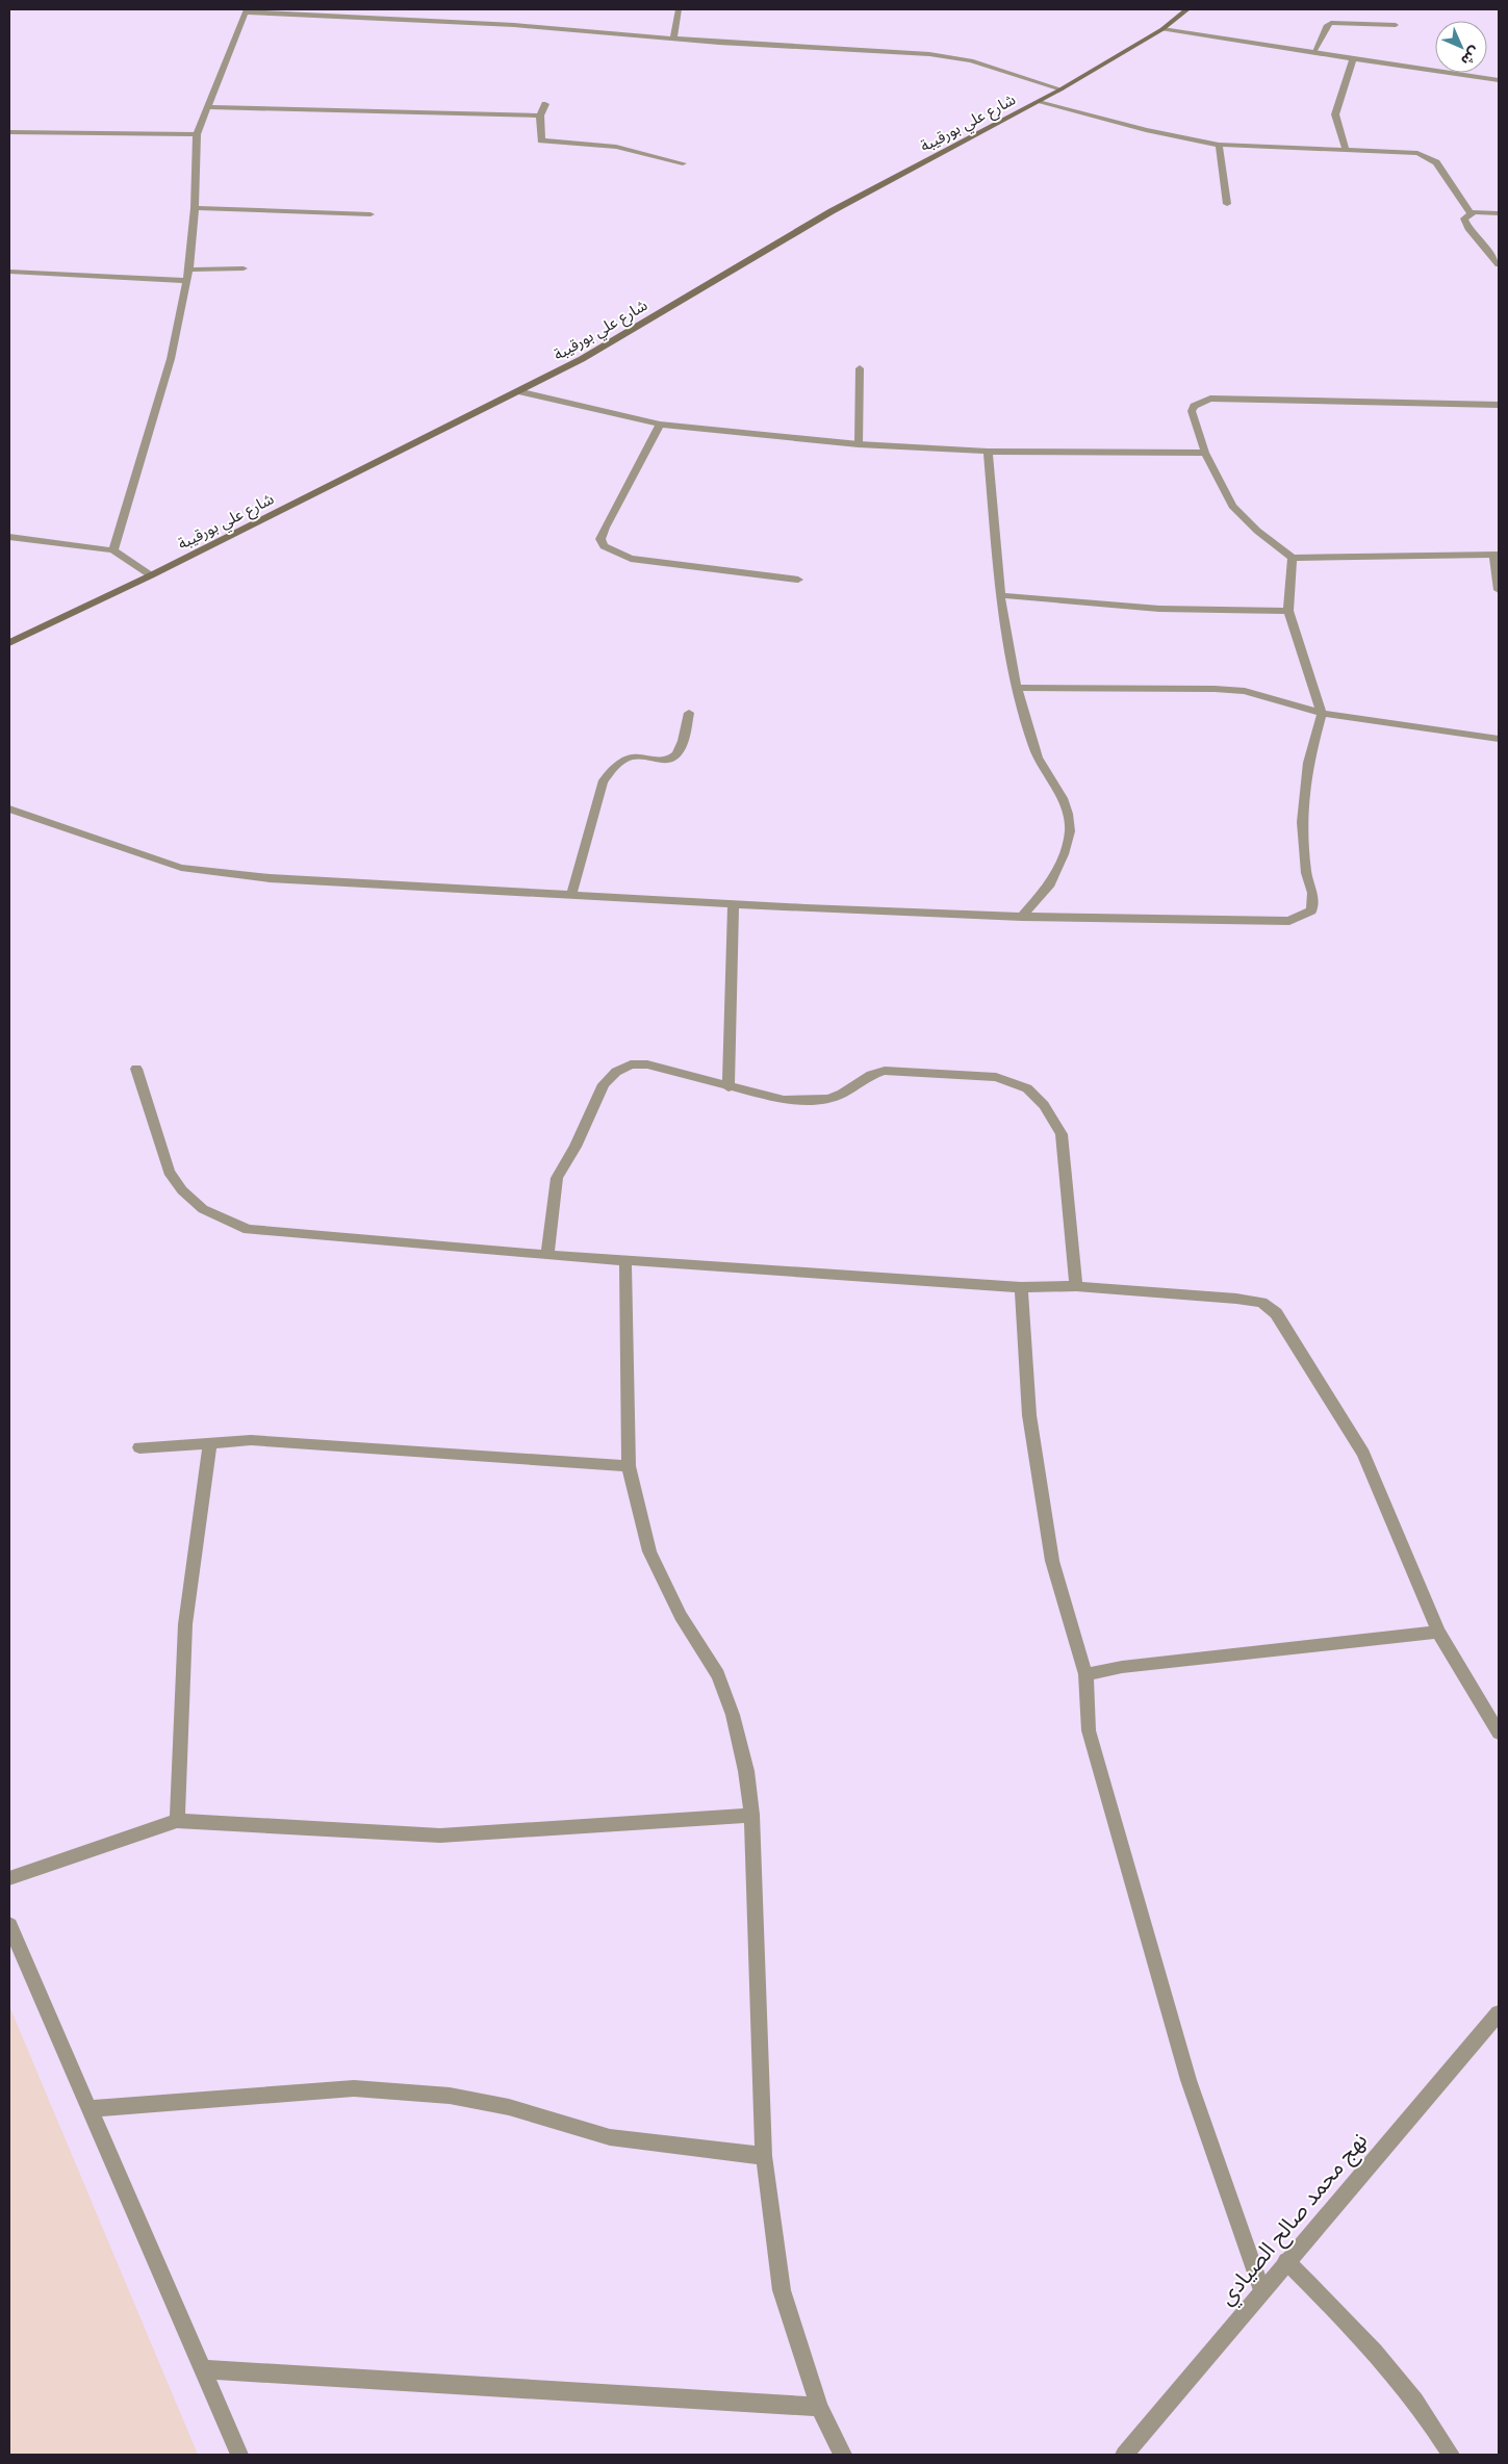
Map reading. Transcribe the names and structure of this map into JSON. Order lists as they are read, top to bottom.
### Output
{
  "streets": {
    "main road": ["شارع علي بورقيبة"],
    "street": ["نهج محمد صالح الصيادي"]
  },
  "north": "bottom right"
}
